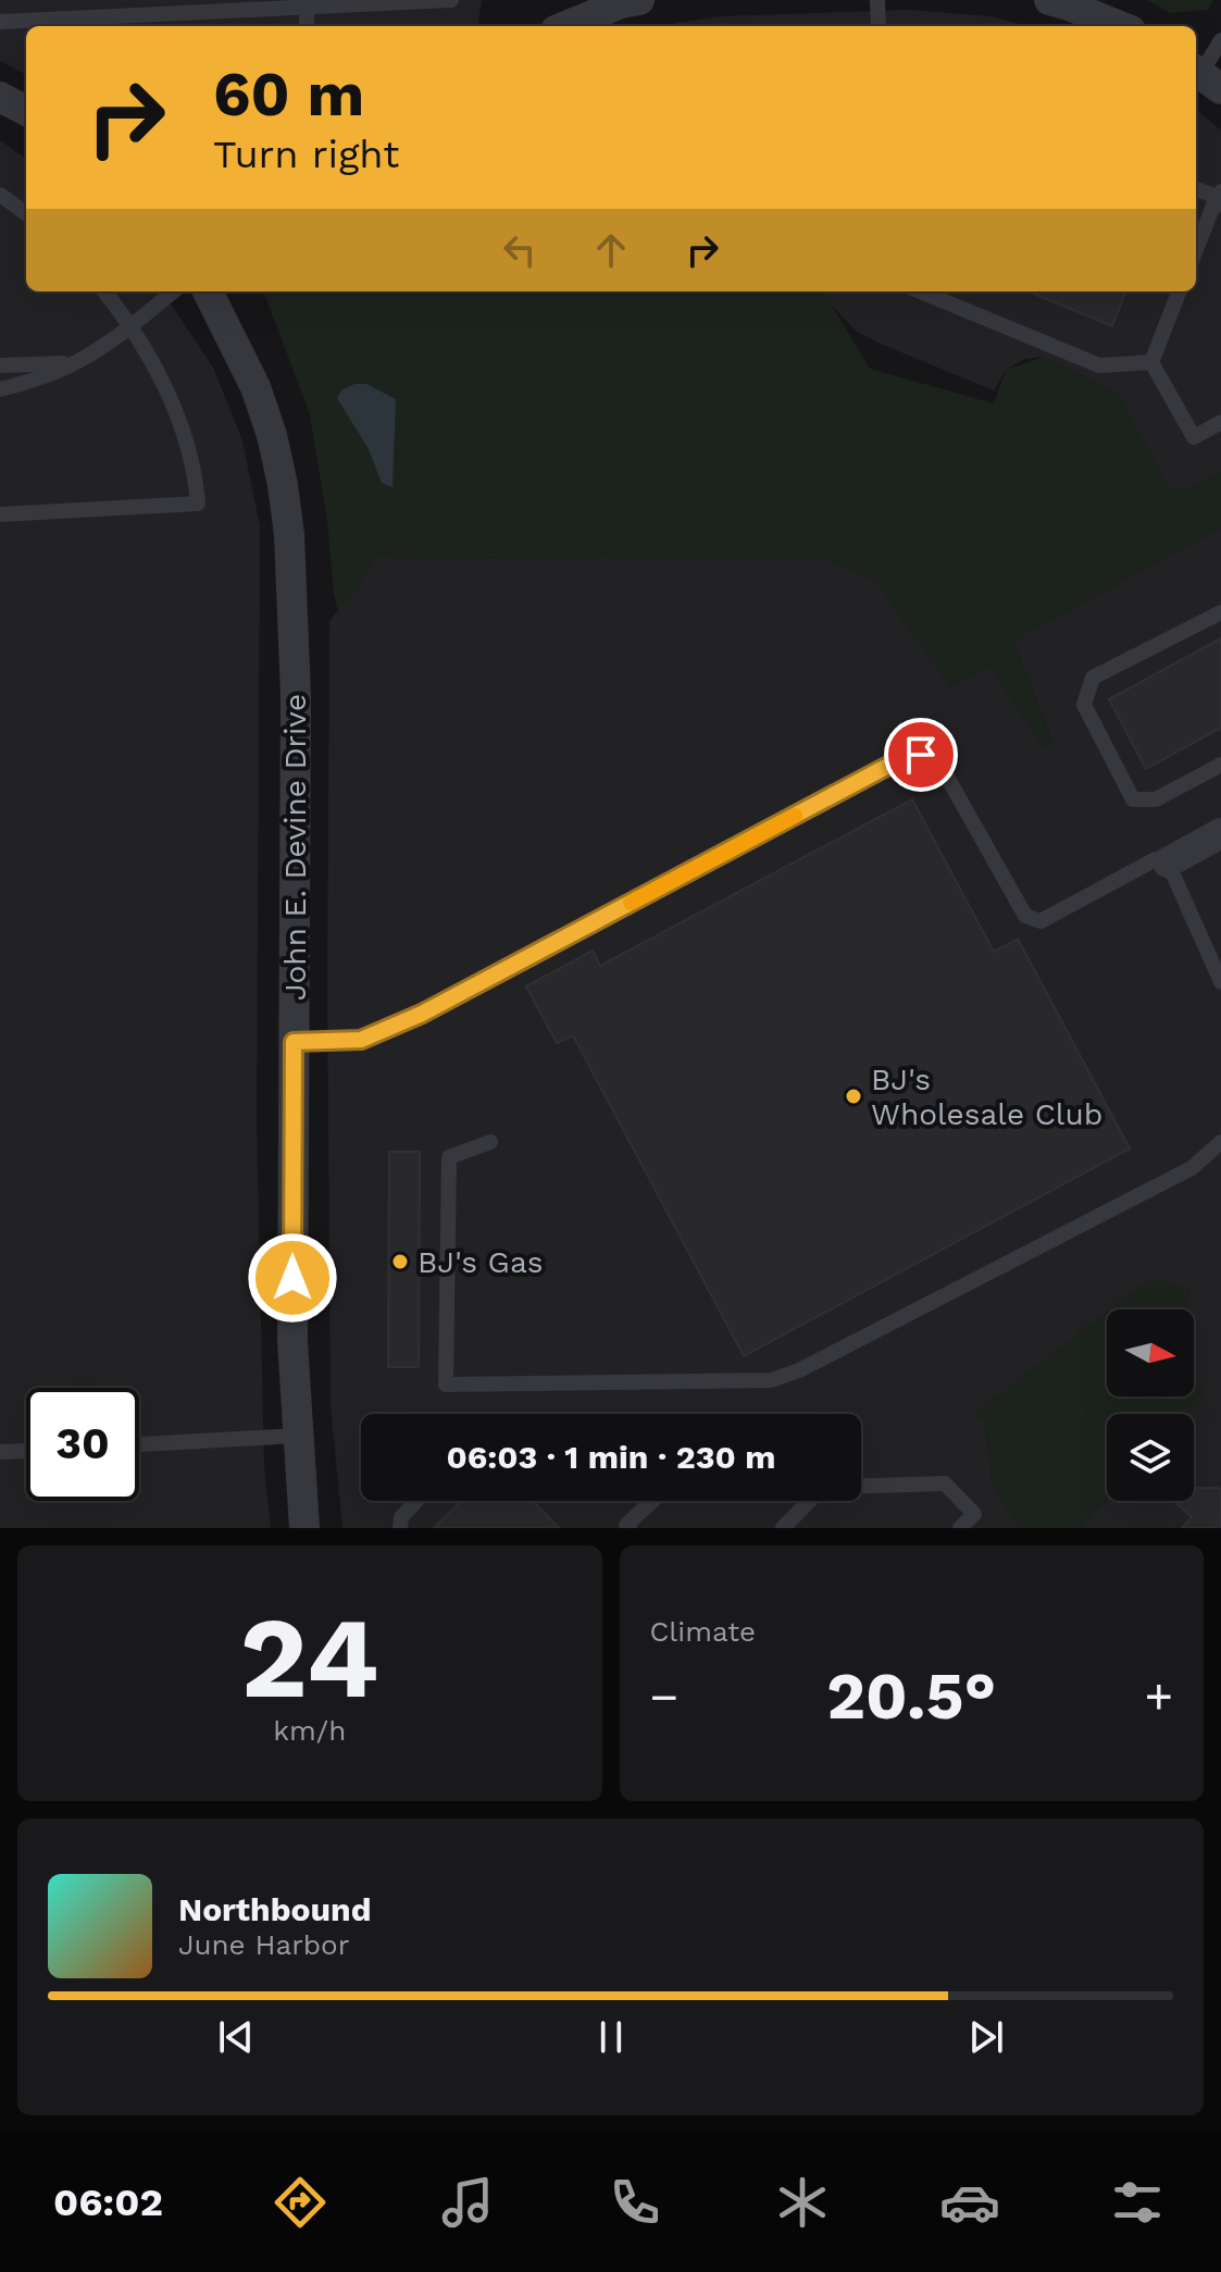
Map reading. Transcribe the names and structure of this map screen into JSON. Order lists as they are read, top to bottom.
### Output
{
  "streets": {
    "street": ["John E. Devine Drive"]
  },
  "places": ["BJ's Wholesale Club", "BJ's Gas"],
  "north": "right",
  "page": {
    "turn": ["60 m", "Turn right"],
    "limit": "30",
    "trip": "06:03 · 1 min · 230 m",
    "tile": [
      ["24", "km/h"],
      "Climate"
    ],
    "heat": ["−", "20.5°", "+"],
    "song": ["Northbound", "June Harbor"],
    "tabs": "06:02"
  }
}
